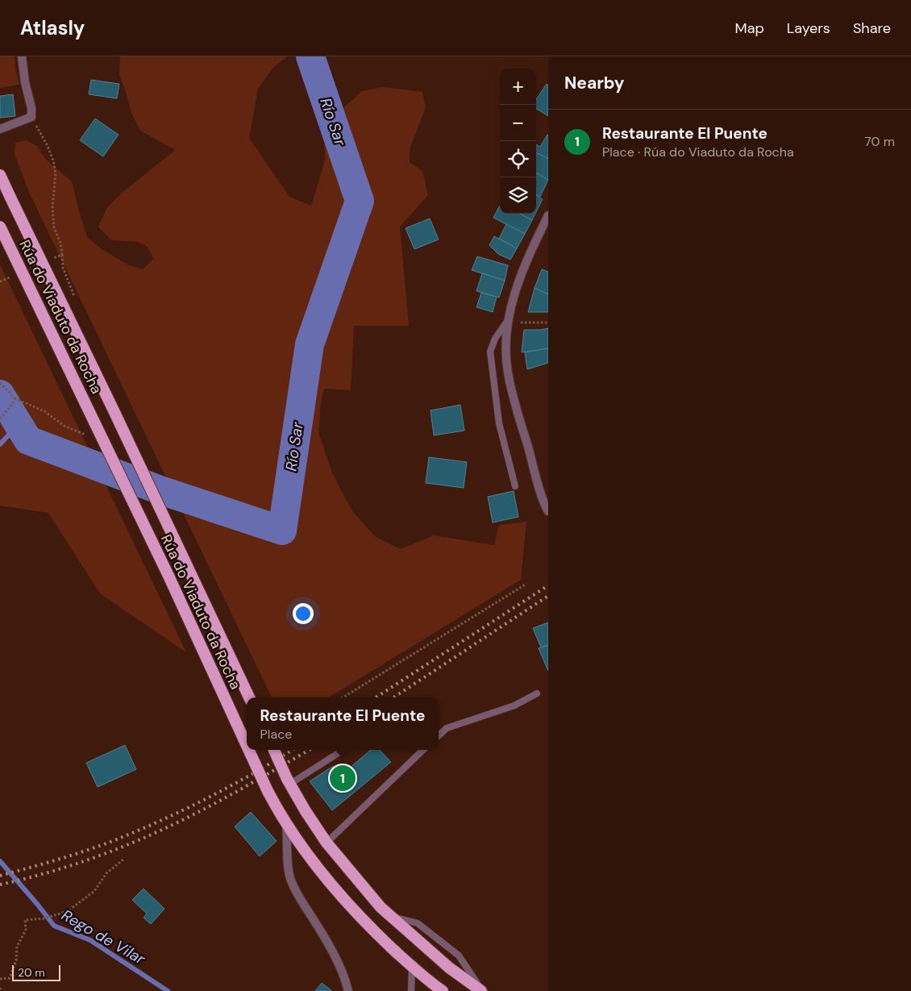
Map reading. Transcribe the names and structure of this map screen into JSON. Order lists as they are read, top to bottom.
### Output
{
  "streets": {
    "highway": ["Rúa do Viaduto da Rocha"]
  },
  "water": ["Río Sar", "Rego de Vilar"],
  "scale_bar": "20 m",
  "page": {
    "header": "Atlasly",
    "nav": ["Map", "Layers", "Share"],
    "heading": "Nearby",
    "map_buttons": ["+", "−"],
    "list": [
      {
        "mark": "1",
        "name": "Restaurante El Puente",
        "note": "Place · Rúa do Viaduto da Rocha",
        "value": "70 m"
      }
    ],
    "popup": ["Restaurante El Puente", "Place"],
    "pins": "1",
    "scale": "20 m"
  }
}
